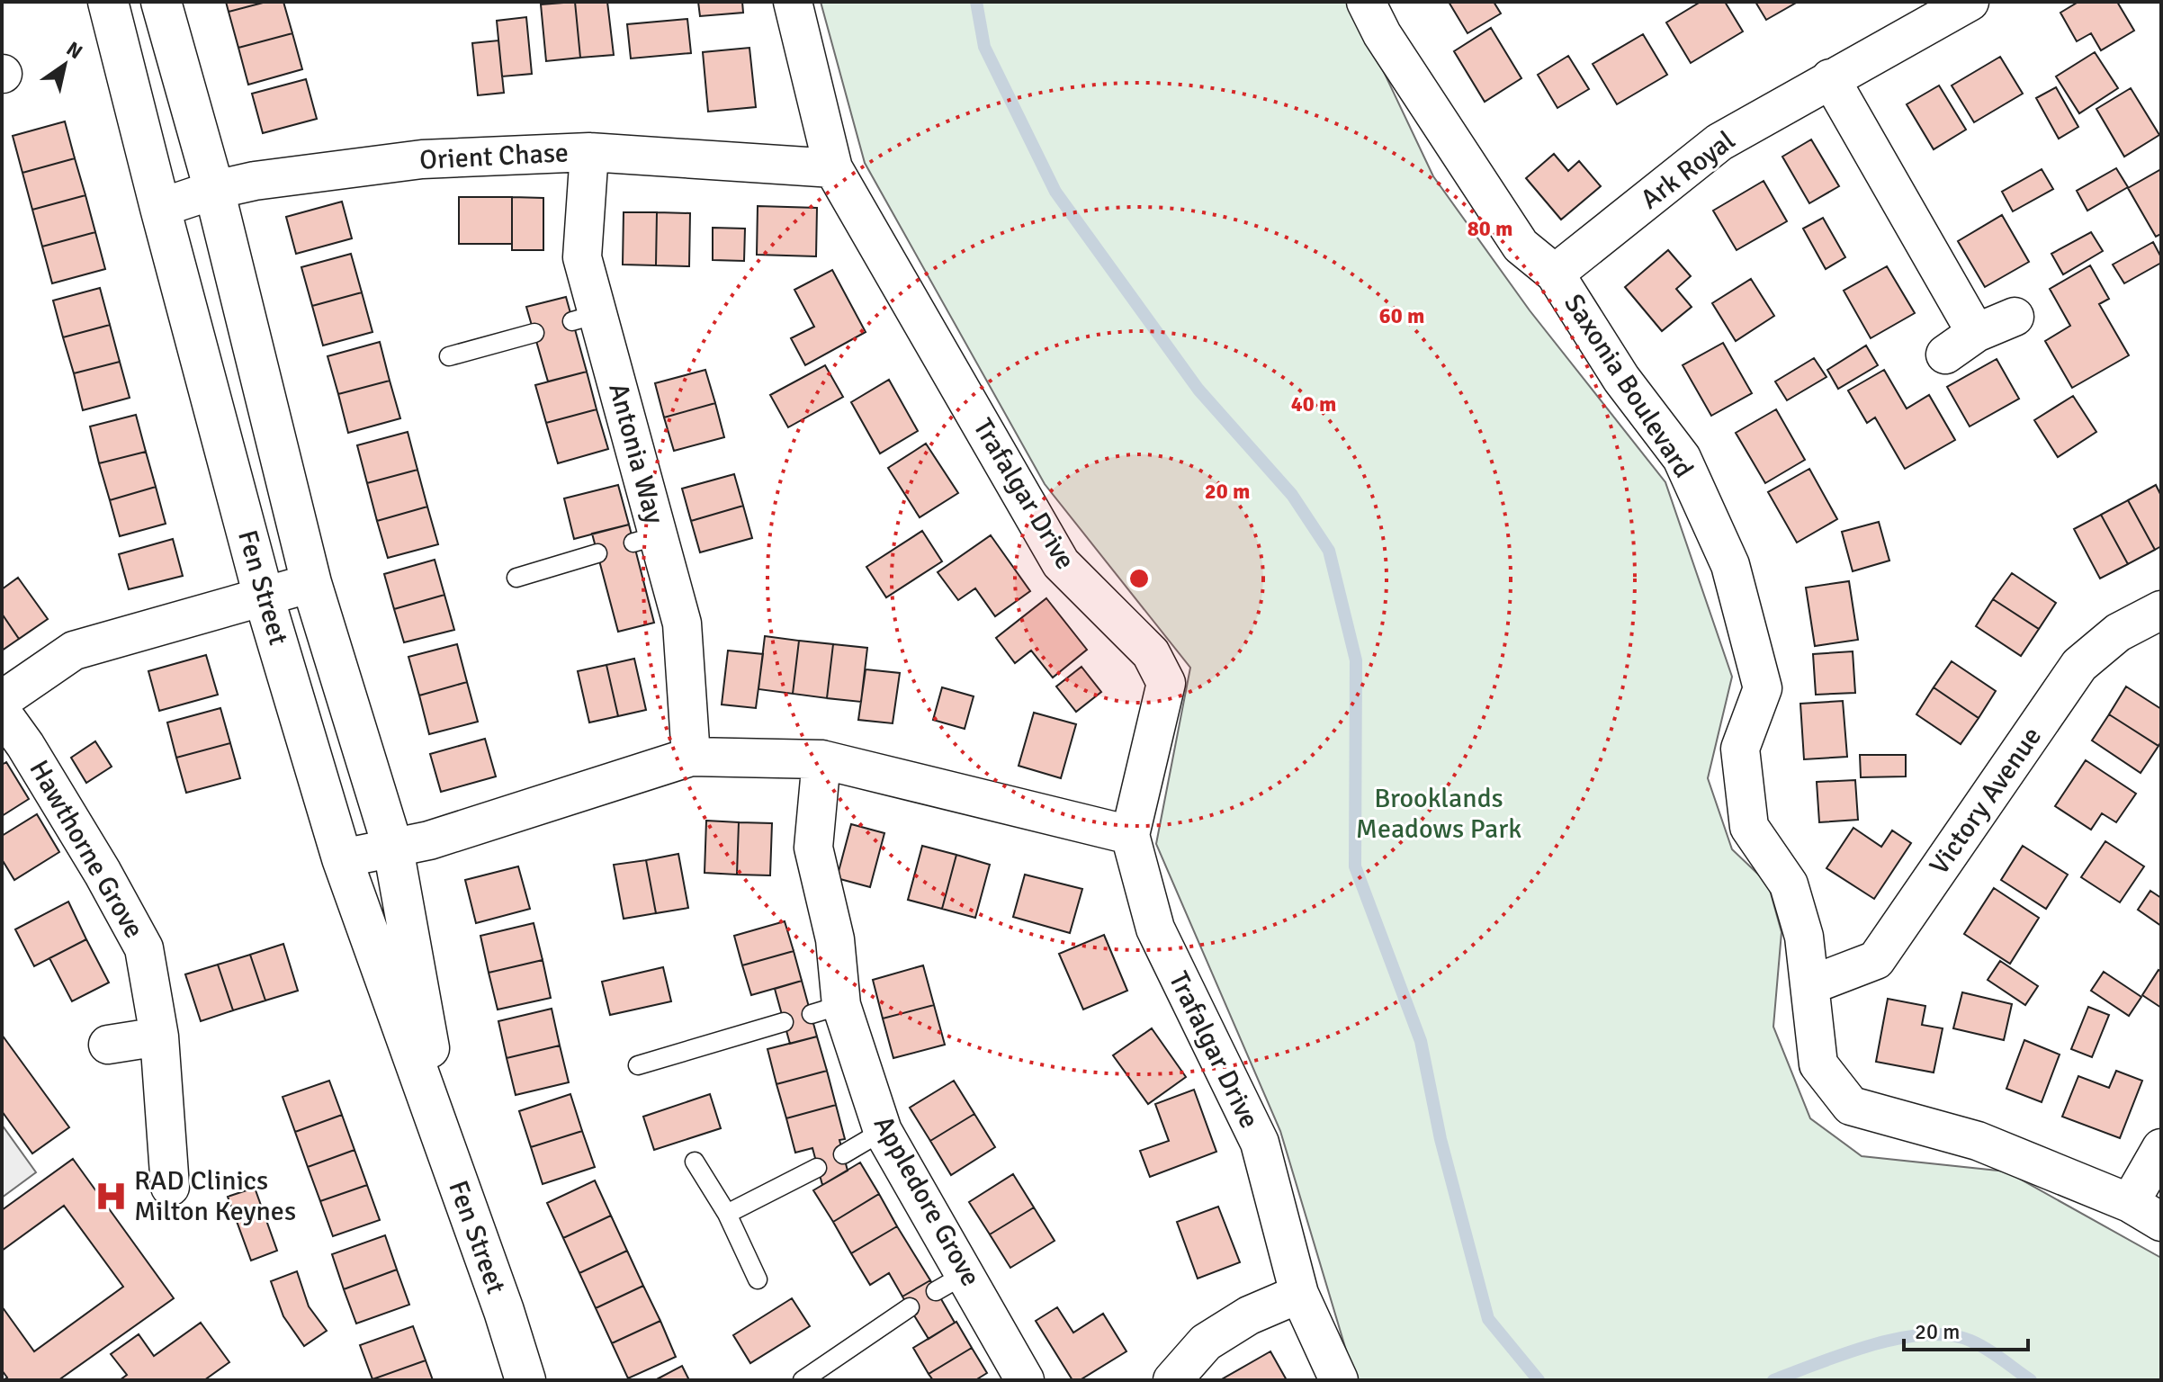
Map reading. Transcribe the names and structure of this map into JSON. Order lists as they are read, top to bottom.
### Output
{
  "streets": {
    "street": [
      "Orient Chase",
      "Ark Royal",
      "Saxonia Boulevard",
      "Antonia Way",
      "Trafalgar Drive",
      "Fen Street",
      "Victory Avenue",
      "Hawthorne Grove",
      "Appledore Grove"
    ]
  },
  "crossings": [
    ["Orient Chase", "Antonia Way"],
    ["Orient Chase", "Trafalgar Drive"],
    ["Orient Chase", "Fen Street"],
    ["Ark Royal", "Saxonia Boulevard"],
    ["Saxonia Boulevard", "Victory Avenue"]
  ],
  "parks": ["Brooklands Meadows Park"],
  "places": {
    "hospital": ["RAD Clinics Milton Keynes"]
  },
  "scale_bar": "20 m",
  "north": "top right",
  "rings": [
    "80 m",
    "60 m",
    "40 m",
    "20 m"
  ]
}
